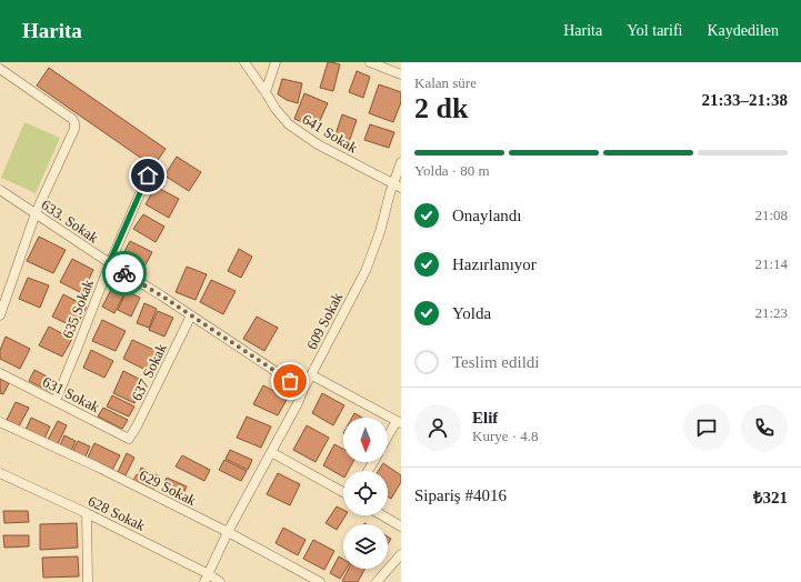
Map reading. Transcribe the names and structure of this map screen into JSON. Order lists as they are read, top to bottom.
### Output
{
  "streets": {
    "street": [
      "641 Sokak",
      "633. Sokak",
      "635 Sokak",
      "609 Sokak",
      "637 Sokak",
      "631 Sokak",
      "629 Sokak",
      "628 Sokak"
    ]
  },
  "crossings": [
    ["641 Sokak", "609 Sokak"],
    ["633. Sokak", "635 Sokak"],
    ["633. Sokak", "609 Sokak"],
    ["633. Sokak", "637 Sokak"],
    ["635 Sokak", "631 Sokak"],
    ["609 Sokak", "629 Sokak"],
    ["609 Sokak", "628 Sokak"],
    ["637 Sokak", "631 Sokak"]
  ],
  "north": "bottom",
  "page": {
    "header": "Harita",
    "nav": ["Harita", "Yol tarifi", "Kaydedilen"],
    "heading": ["2 dk", "Kalan süre", "21:33–21:38"],
    "panel": [
      "Elif",
      "Kurye · 4.8",
      "Sipariş #4016",
      "₺321"
    ],
    "bar": "Yolda · 80 m",
    "list": [
      ["Onaylandı", "21:08"],
      ["Hazırlanıyor", "21:14"],
      ["Yolda", "21:23"],
      "Teslim edildi"
    ]
  }
}
